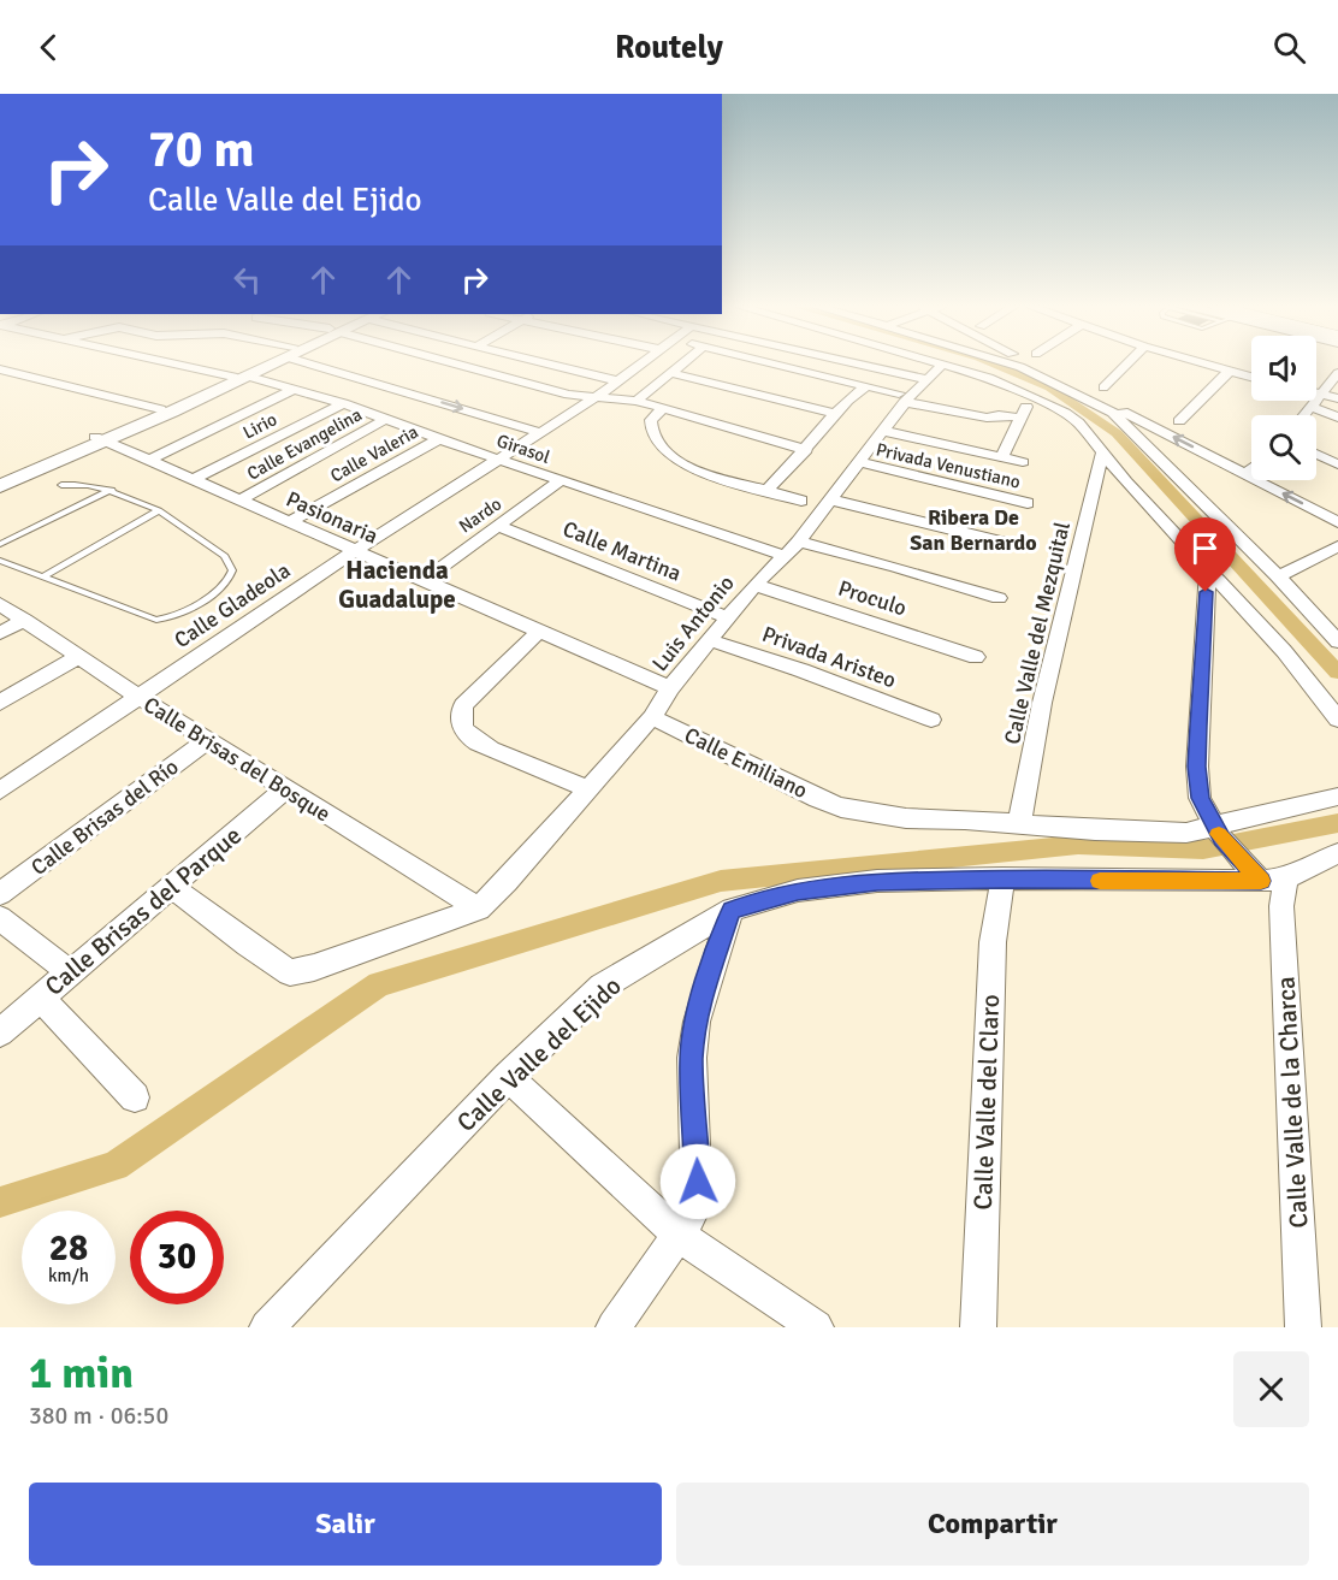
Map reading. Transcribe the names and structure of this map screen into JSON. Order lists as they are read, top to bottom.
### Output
{
  "streets": {
    "street": [
      "Lirio",
      "Calle Evangelina",
      "Girasol",
      "Calle Valeria",
      "Privada Venustiano",
      "Nardo",
      "Pasionaria",
      "Calle Martina",
      "Proculo",
      "Calle Gladeola",
      "Luis Antonio",
      "Calle Valle del Mezquital",
      "Privada Aristeo",
      "Calle Brisas del Bosque",
      "Calle Emiliano",
      "Calle Brisas del Río",
      "Calle Brisas del Parque",
      "Calle Valle del Ejido",
      "Calle Valle del Claro",
      "Calle Valle de la Charca"
    ]
  },
  "crossings": [
    ["Lirio", "Girasol"],
    ["Lirio", "Pasionaria"],
    ["Calle Evangelina", "Girasol"],
    ["Calle Evangelina", "Pasionaria"],
    ["Girasol", "Calle Valeria"],
    ["Girasol", "Nardo"],
    ["Girasol", "Calle Gladeola"],
    ["Girasol", "Luis Antonio"],
    ["Calle Valeria", "Pasionaria"],
    ["Privada Venustiano", "Luis Antonio"],
    ["Nardo", "Pasionaria"],
    ["Nardo", "Calle Martina"],
    ["Pasionaria", "Calle Gladeola"],
    ["Pasionaria", "Luis Antonio"],
    ["Calle Martina", "Luis Antonio"],
    ["Proculo", "Luis Antonio"],
    ["Calle Gladeola", "Calle Brisas del Bosque"],
    ["Luis Antonio", "Privada Aristeo"],
    ["Luis Antonio", "Calle Brisas del Bosque"],
    ["Luis Antonio", "Calle Emiliano"],
    ["Calle Valle del Mezquital", "Calle Emiliano"],
    ["Calle Brisas del Bosque", "Calle Brisas del Río"],
    ["Calle Brisas del Bosque", "Calle Brisas del Parque"],
    ["Calle Valle del Ejido", "Calle Valle del Claro"],
    ["Calle Valle del Ejido", "Calle Valle de la Charca"]
  ],
  "districts": ["Ribera De San Bernardo", "Hacienda Guadalupe"],
  "page": {
    "header": "Routely",
    "turn": ["70 m", "Calle Valle del Ejido"],
    "speed": "28 km/h",
    "limit": "30",
    "heading": ["1 min", "380 m · 06:50"],
    "buttons": ["Salir", "Compartir"]
  }
}
